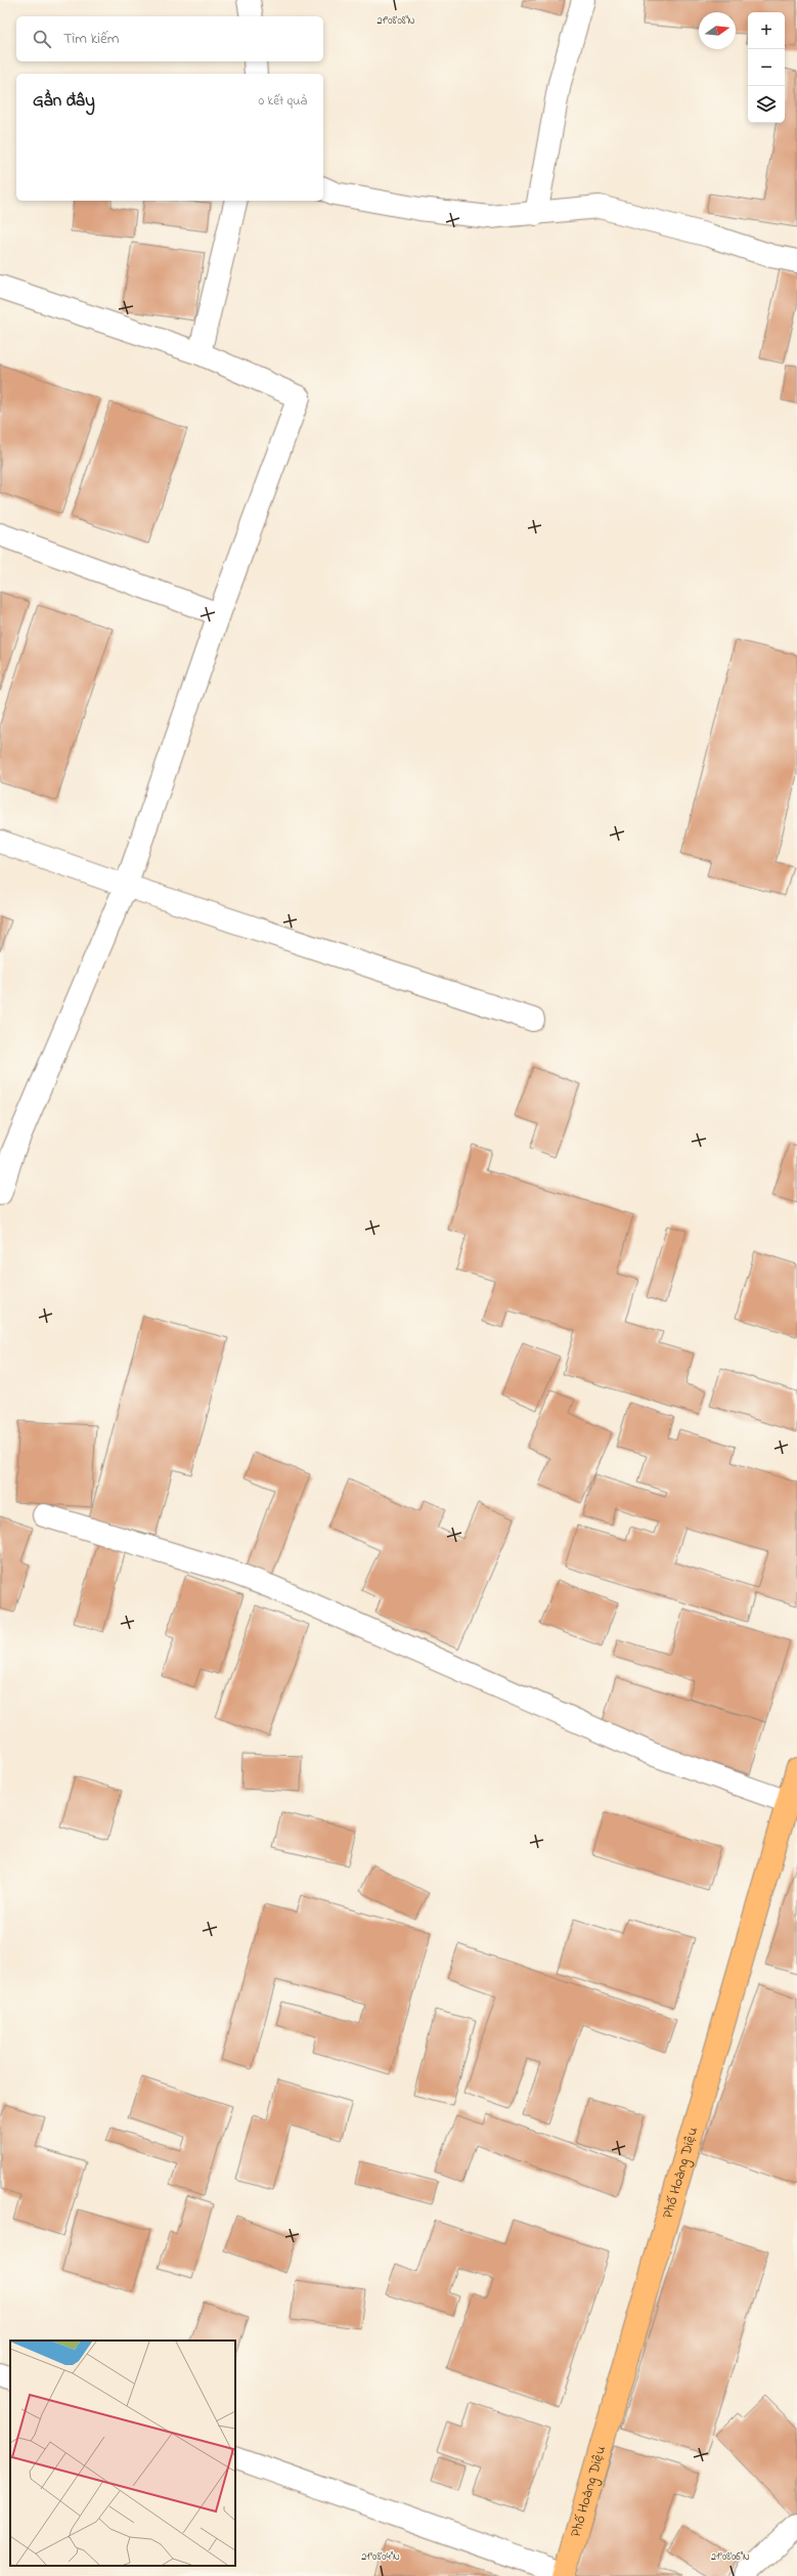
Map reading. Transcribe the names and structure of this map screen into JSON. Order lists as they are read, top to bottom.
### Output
{
  "streets": {
    "main road": ["Phố Hoàng Diệu"]
  },
  "north": "right",
  "page": {
    "map_buttons": ["+", "−"],
    "search": "Tìm kiếm",
    "heading": ["Gần đây", "0 kết quả"]
  },
  "coordinates": ["21°08'08\"N", "21°08'04\"N", "21°08'06\"N"]
}
